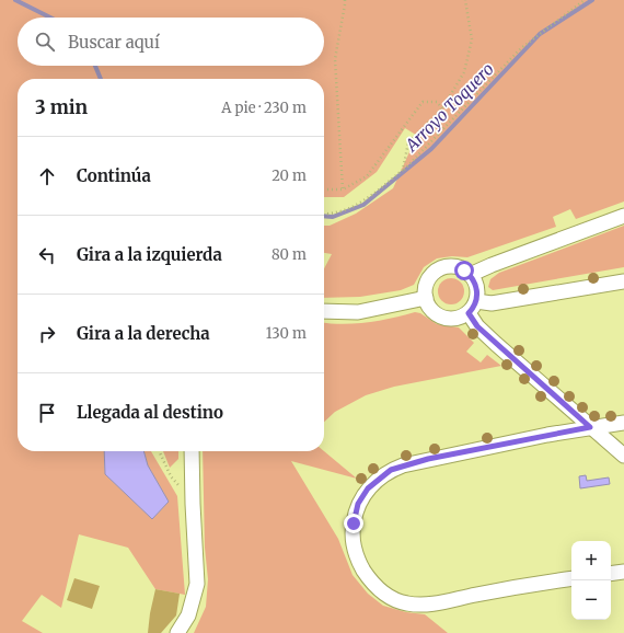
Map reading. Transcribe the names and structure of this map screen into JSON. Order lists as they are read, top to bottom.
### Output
{
  "water": ["Arroyo Toquero"],
  "page": {
    "search": "Buscar aquí",
    "heading": ["3 min", "A pie · 230 m"],
    "list": [
      ["Continúa", "20 m"],
      ["Gira a la izquierda", "80 m"],
      ["Gira a la derecha", "130 m"],
      "Llegada al destino"
    ],
    "map_buttons": ["+", "−"]
  }
}
